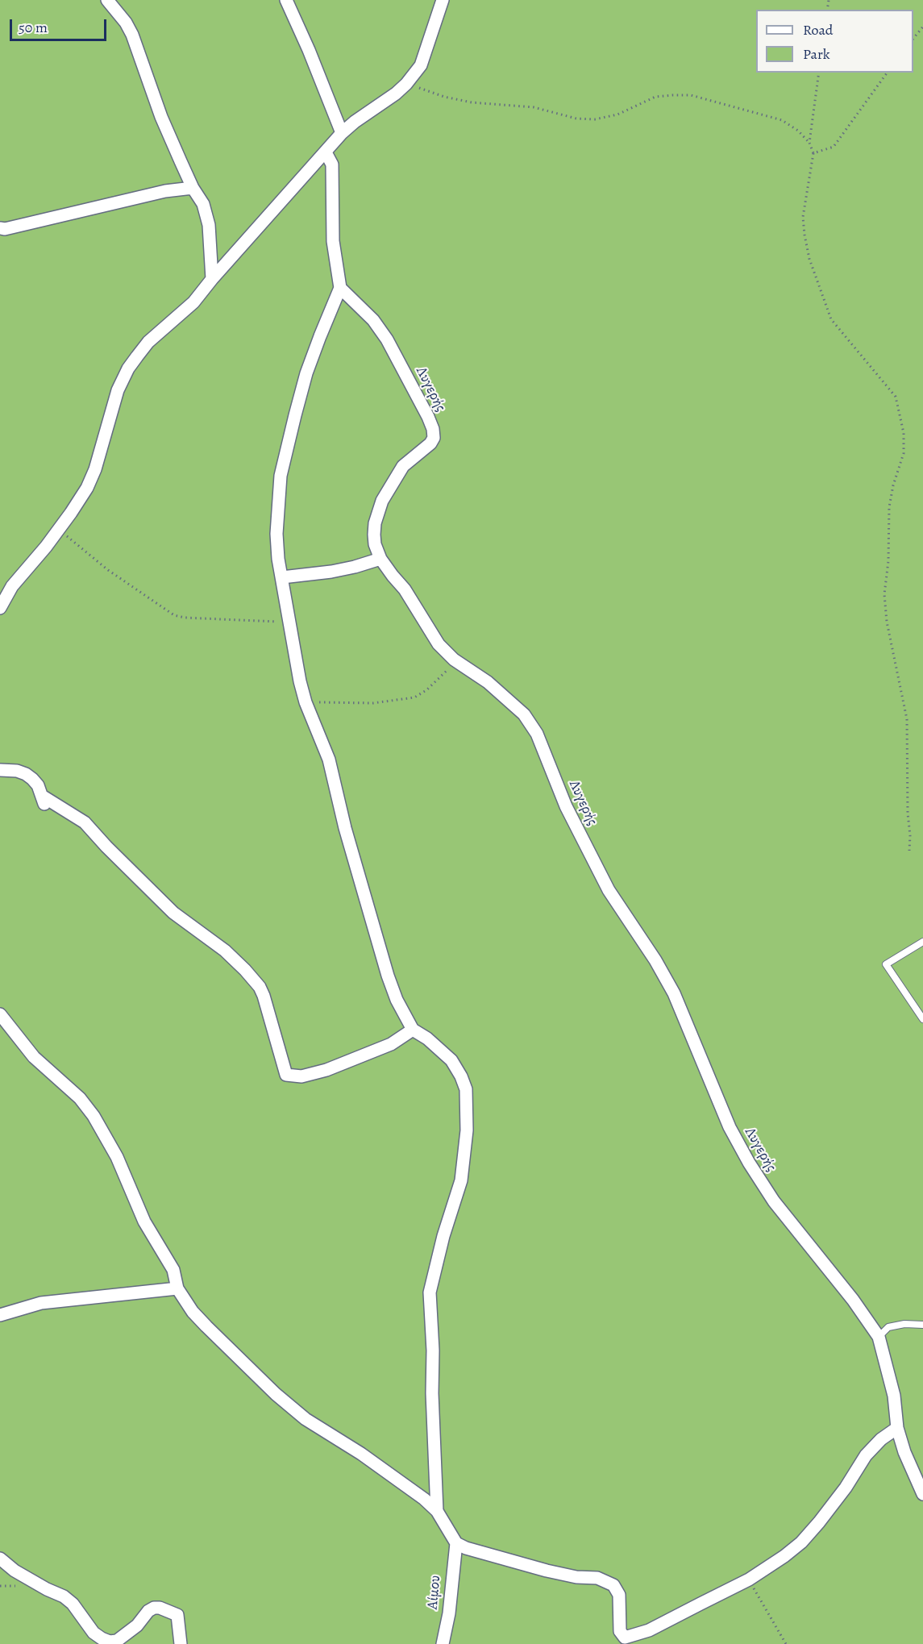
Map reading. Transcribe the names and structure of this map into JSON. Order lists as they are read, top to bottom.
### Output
{
  "streets": {
    "street": ["Λυγερής", "Αίμου"]
  },
  "legend": ["Road", "Park"],
  "scale_bar": "50 m"
}
